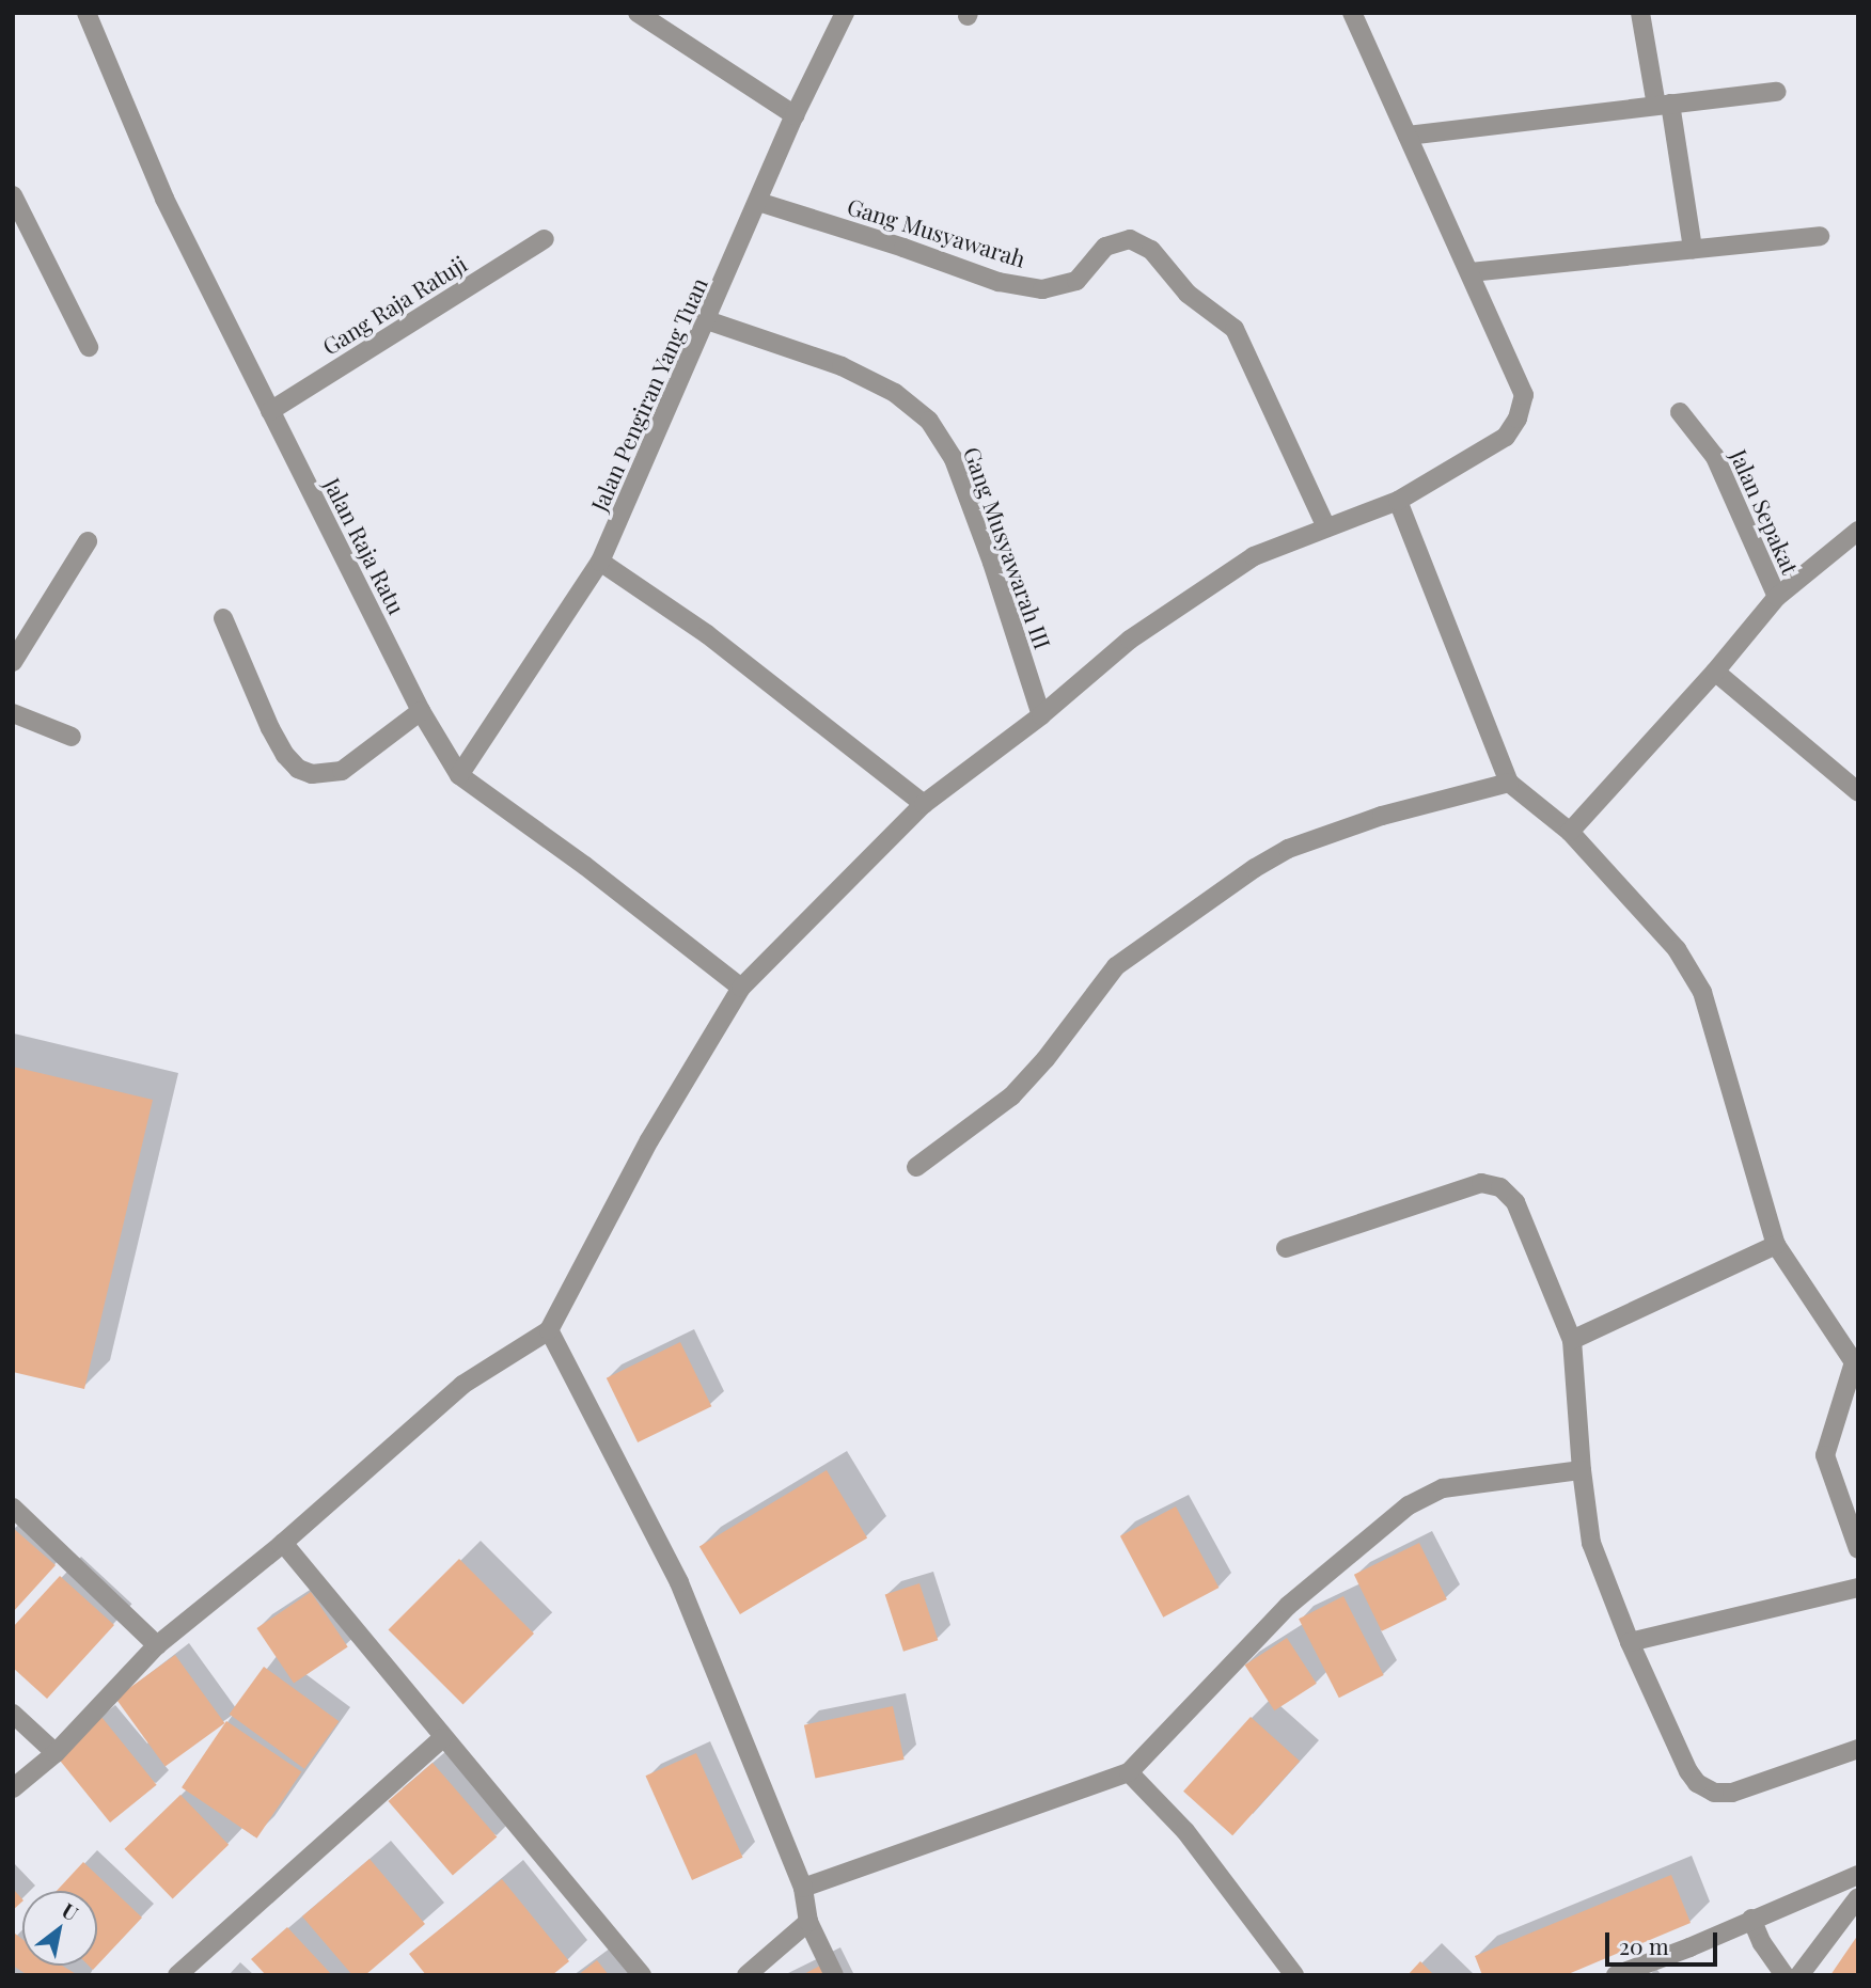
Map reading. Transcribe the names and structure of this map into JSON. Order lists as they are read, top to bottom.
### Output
{
  "streets": {
    "street": [
      "Gang Musyawarah",
      "Gang Raja Ratuji",
      "Jalan Pengiran Yang Tuan",
      "Jalan Sepakat",
      "Jalan Raja Ratu",
      "Gang Musyawarah III"
    ]
  },
  "crossings": [
    ["Gang Musyawarah", "Jalan Pengiran Yang Tuan"],
    ["Gang Raja Ratuji", "Jalan Raja Ratu"],
    ["Jalan Pengiran Yang Tuan", "Jalan Raja Ratu"],
    ["Jalan Pengiran Yang Tuan", "Gang Musyawarah III"]
  ],
  "scale_bar": "20 m",
  "north": "top right"
}
